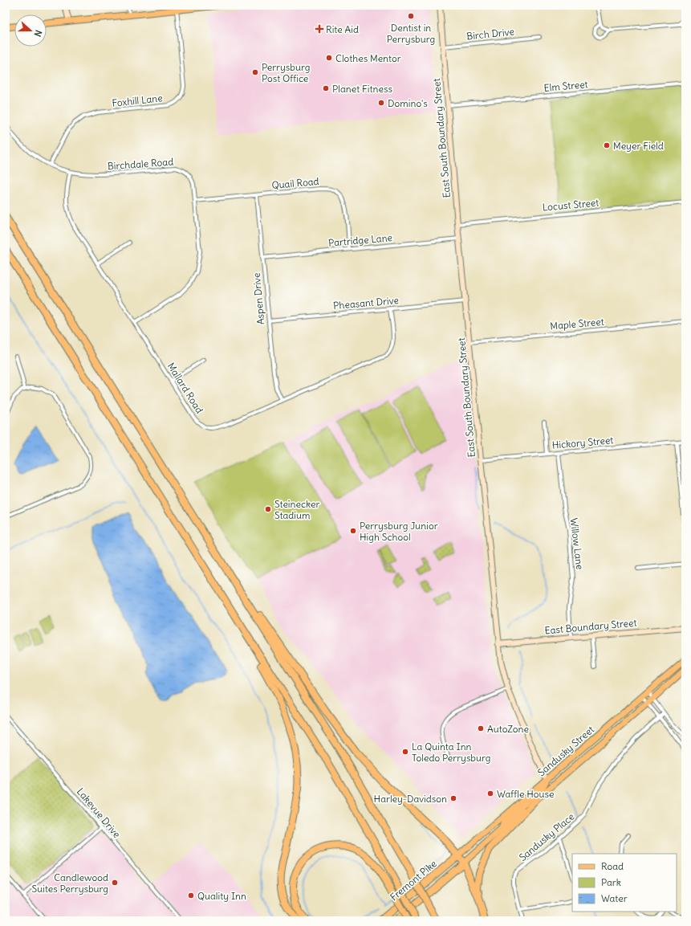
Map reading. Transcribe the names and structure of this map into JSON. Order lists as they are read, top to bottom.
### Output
{
  "streets": {
    "highway": ["Fremont Pike"],
    "main road": ["Sandusky Street"],
    "street": [
      "Birch Drive",
      "Elm Street",
      "Foxhill Lane",
      "East South Boundary Street",
      "Birchdale Road",
      "Quail Road",
      "Locust Street",
      "Partridge Lane",
      "Aspen Drive",
      "Pheasant Drive",
      "Maple Street",
      "Mallard Road",
      "Hickory Street",
      "Willow Lane",
      "East Boundary Street",
      "Lakevue Drive",
      "Sandusky Place"
    ]
  },
  "crossings": [
    ["Birch Drive", "East South Boundary Street"],
    ["Elm Street", "East South Boundary Street"],
    ["Foxhill Lane", "Birchdale Road"],
    ["East South Boundary Street", "Locust Street"],
    ["East South Boundary Street", "Partridge Lane"],
    ["East South Boundary Street", "Pheasant Drive"],
    ["East South Boundary Street", "Maple Street"],
    ["East South Boundary Street", "Hickory Street"],
    ["East South Boundary Street", "East Boundary Street"],
    ["East South Boundary Street", "Sandusky Street"],
    ["Birchdale Road", "Quail Road"],
    ["Birchdale Road", "Mallard Road"],
    ["Quail Road", "Partridge Lane"],
    ["Quail Road", "Aspen Drive"],
    ["Partridge Lane", "Aspen Drive"],
    ["Aspen Drive", "Pheasant Drive"],
    ["Aspen Drive", "Mallard Road"],
    ["Pheasant Drive", "Mallard Road"],
    ["Hickory Street", "Willow Lane"],
    ["Willow Lane", "East Boundary Street"],
    ["Sandusky Street", "Fremont Pike"]
  ],
  "places": {
    "other": [
      "Dentist in Perrysburg",
      "Clothes Mentor",
      "Perrysburg Post Office",
      "Planet Fitness",
      "Domino's",
      "Meyer Field",
      "Steinecker Stadium",
      "Perrysburg Junior High School",
      "AutoZone",
      "La Quinta Inn Toledo Perrysburg",
      "Waffle House",
      "Harley-Davidson",
      "Candlewood Suites Perrysburg",
      "Quality Inn"
    ],
    "health": ["Rite Aid"]
  },
  "legend": ["Road", "Park", "Water"],
  "north": "right"
}
